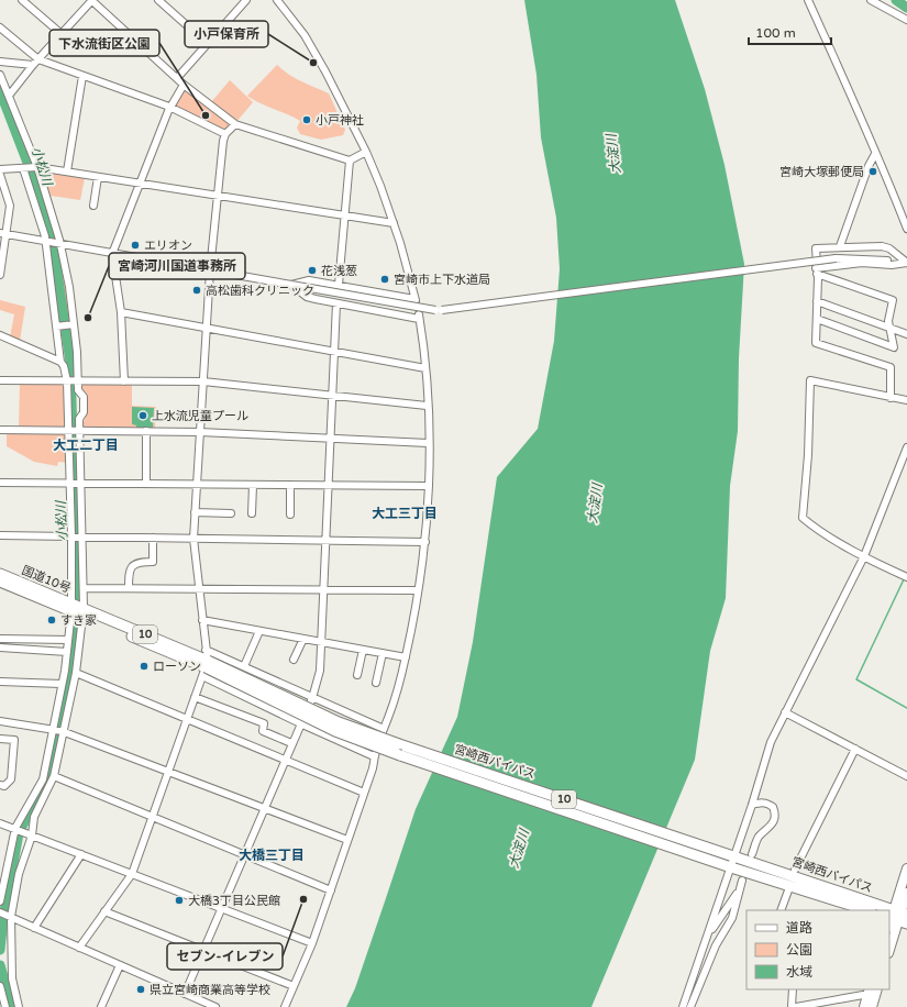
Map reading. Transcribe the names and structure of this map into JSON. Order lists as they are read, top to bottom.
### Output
{
  "streets": {
    "highway": ["国道10号", "10", "宮崎西バイパス"]
  },
  "crossings": [
    ["国道10号", "宮崎西バイパス"]
  ],
  "districts": ["大工二丁目", "大工三丁目", "大橋三丁目"],
  "water": ["大淀川", "小松川"],
  "places": [
    "小戸保育所",
    "下水流街区公園",
    "小戸神社",
    "宮崎大塚郵便局",
    "エリオン",
    "花浅葱",
    "宮崎市上下水道局",
    "高松歯科クリニック",
    "宮崎河川国道事務所",
    "上水流児童プール",
    "すき家",
    "ローソン",
    "セブン-イレブン",
    "大橋3丁目公民館",
    "県立宮崎商業高等学校"
  ],
  "legend": ["道路", "公園", "水域"],
  "scale_bar": "100 m"
}
